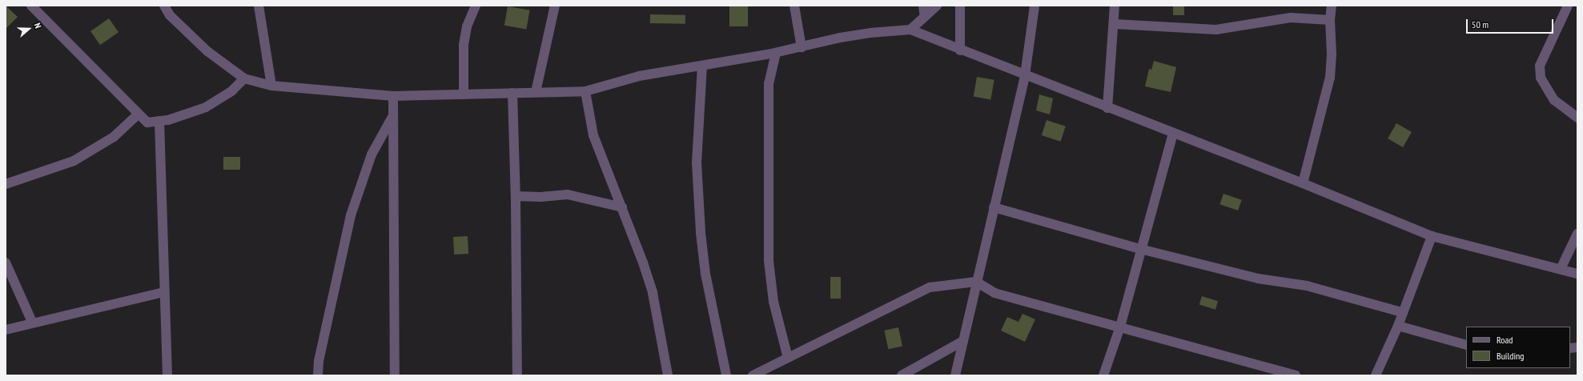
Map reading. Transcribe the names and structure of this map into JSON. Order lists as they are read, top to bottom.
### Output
{
  "legend": ["Road", "Building"],
  "scale_bar": "50 m",
  "north": "right"
}
